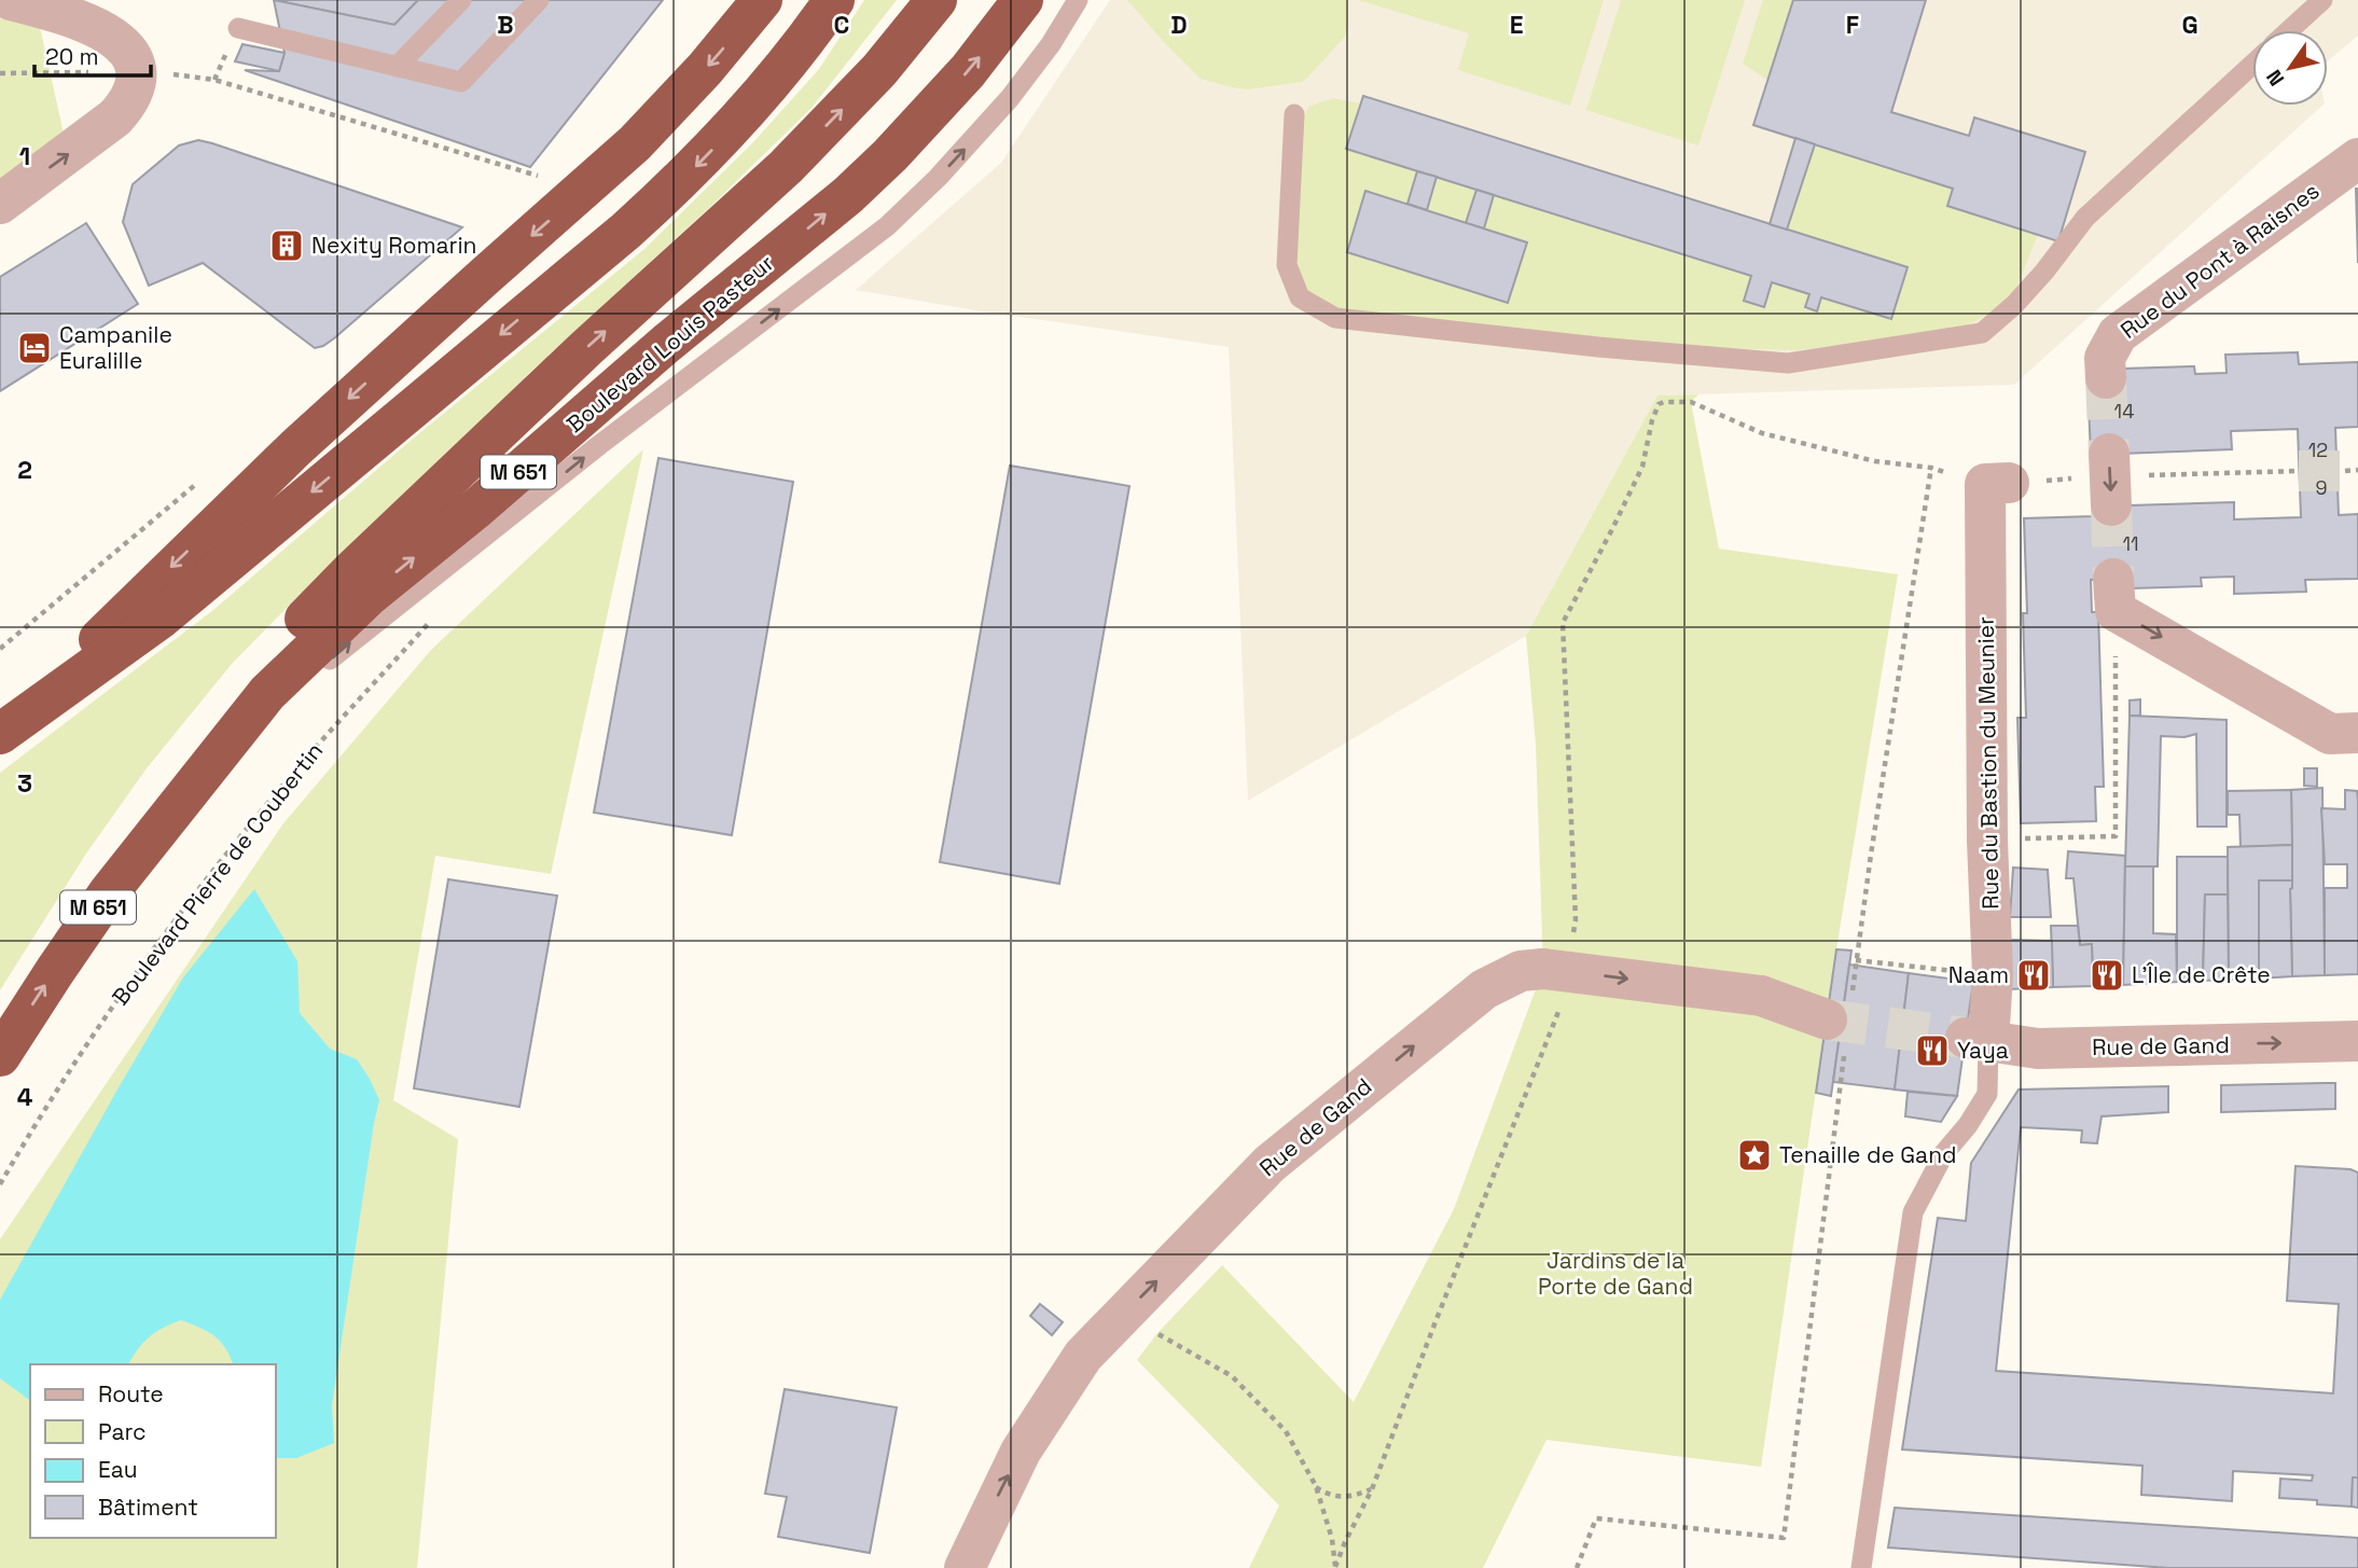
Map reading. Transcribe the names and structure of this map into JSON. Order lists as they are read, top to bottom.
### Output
{
  "streets": {
    "highway": ["Boulevard Louis Pasteur", "M 651"],
    "street": ["Rue du Pont à Raisnes", "Rue du Bastion du Meunier", "Rue de Gand"],
    "path": ["Boulevard Pierre de Coubertin"]
  },
  "crossings": [
    ["Boulevard Louis Pasteur", "M 651"],
    ["Rue du Bastion du Meunier", "Rue de Gand"]
  ],
  "one_way": ["Rue de Gand"],
  "parks": ["Jardins de la Porte de Gand"],
  "places": {
    "building": ["Nexity Romarin"],
    "hotel": ["Campanile Euralille"],
    "restaurant": ["Naam", "L'Île de Crête", "Yaya"],
    "place": ["Tenaille de Gand"]
  },
  "house_numbers": [
    "14",
    "12",
    "9",
    "11"
  ],
  "legend": [
    "Route",
    "Parc",
    "Eau",
    "Bâtiment"
  ],
  "scale_bar": "20 m",
  "north": "bottom left",
  "grid": {
    "columns": [
      "B",
      "C",
      "D",
      "E",
      "F",
      "G"
    ],
    "rows": [
      "1",
      "2",
      "3",
      "4"
    ]
  }
}
